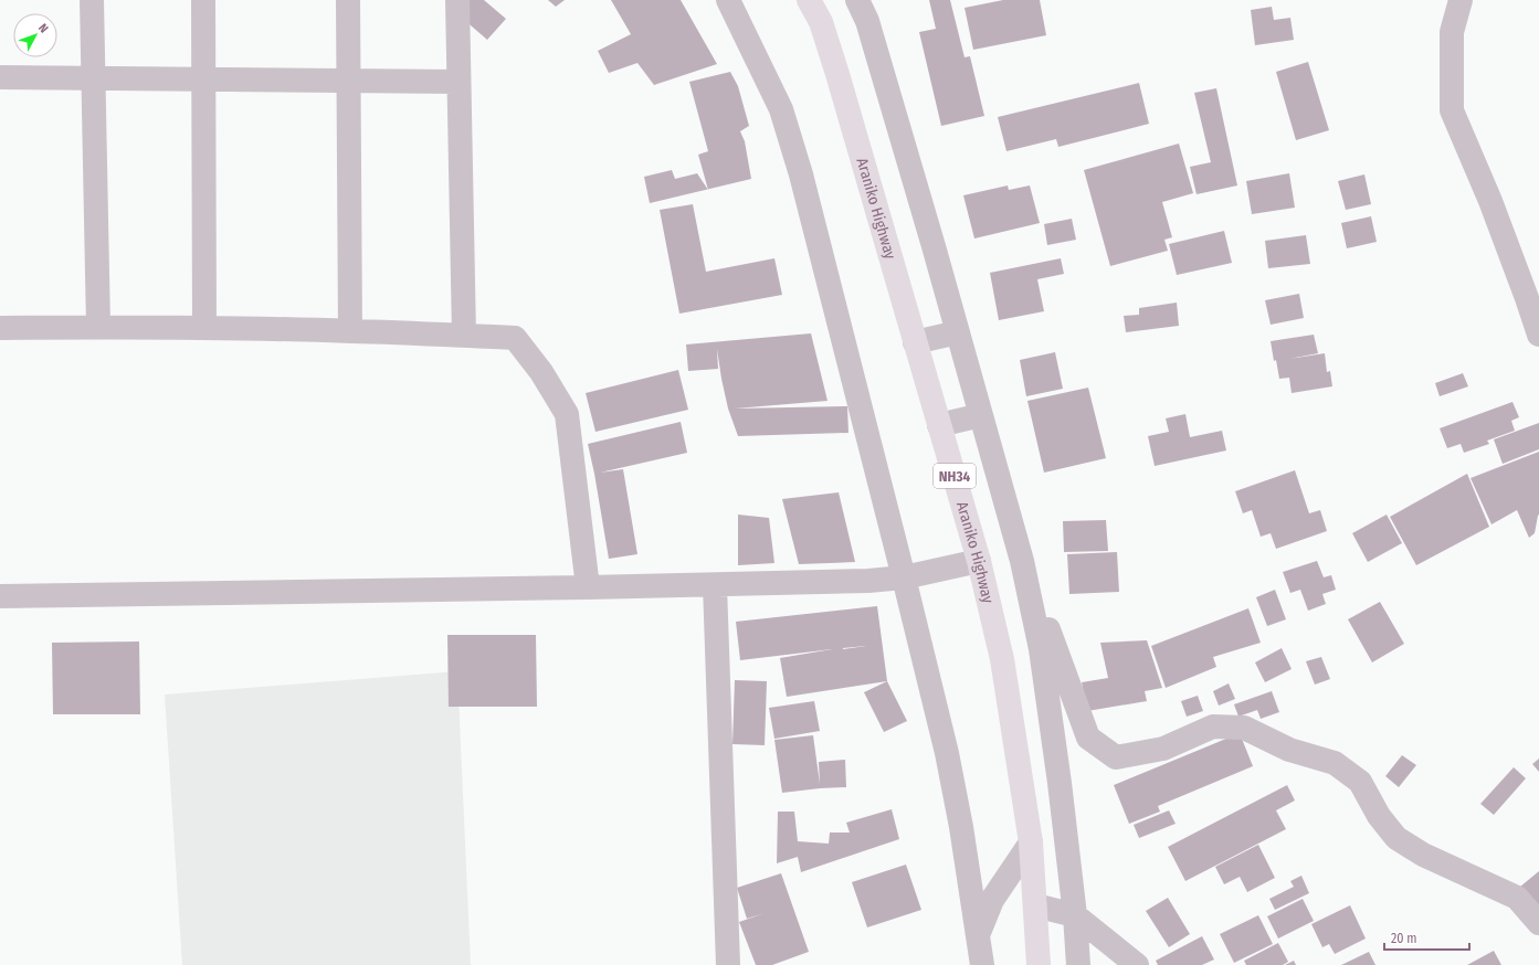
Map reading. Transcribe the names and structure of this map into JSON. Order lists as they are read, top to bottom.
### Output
{
  "streets": {
    "highway": ["Araniko Highway", "NH34"]
  },
  "scale_bar": "20 m",
  "north": "top right"
}
